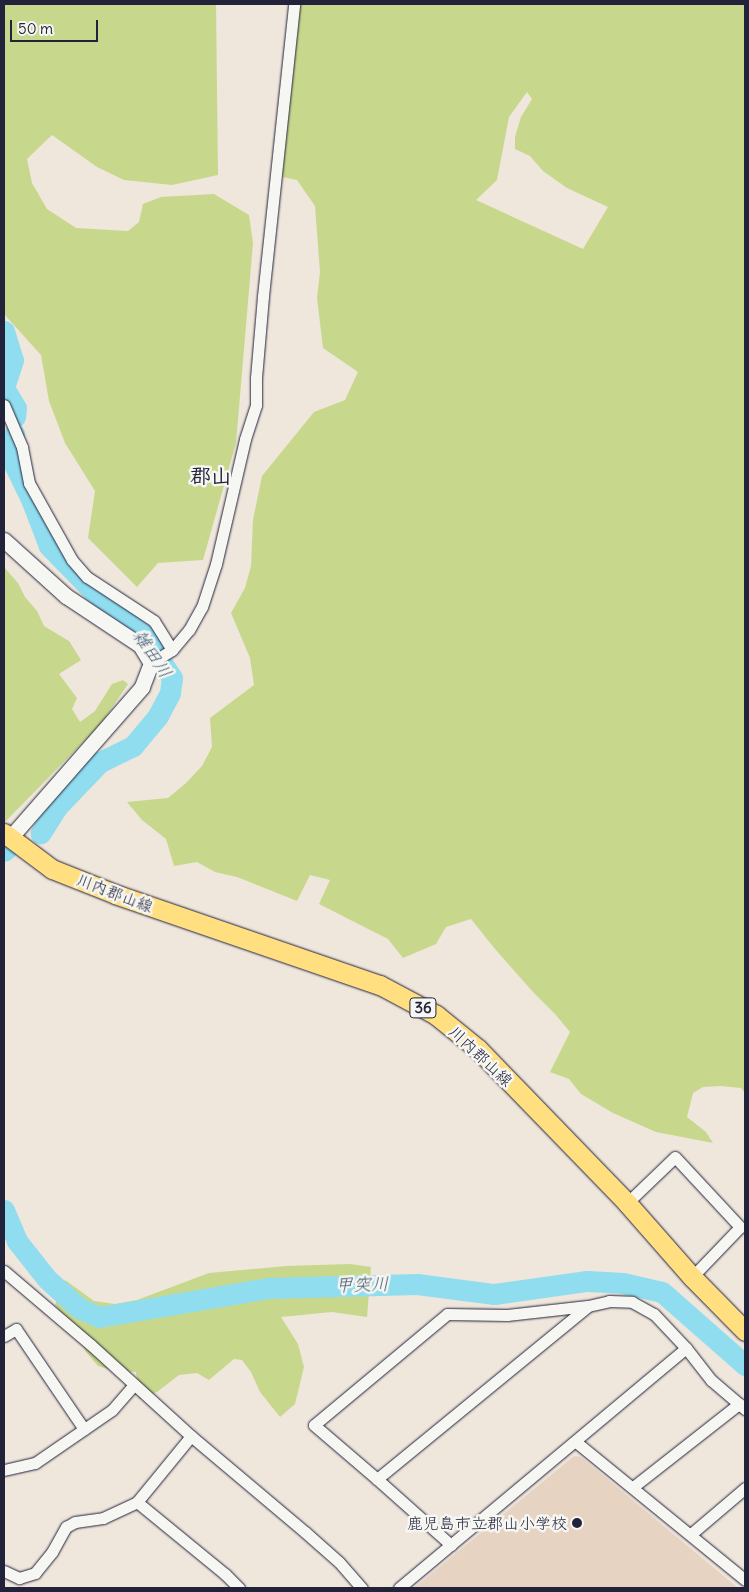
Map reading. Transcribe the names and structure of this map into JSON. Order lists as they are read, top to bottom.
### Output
{
  "streets": {
    "main road": ["川内郡山線", "36"]
  },
  "districts": ["郡山"],
  "water": ["雑田川", "甲突川"],
  "places": ["鹿児島市立郡山小学校"],
  "scale_bar": "50 m"
}
